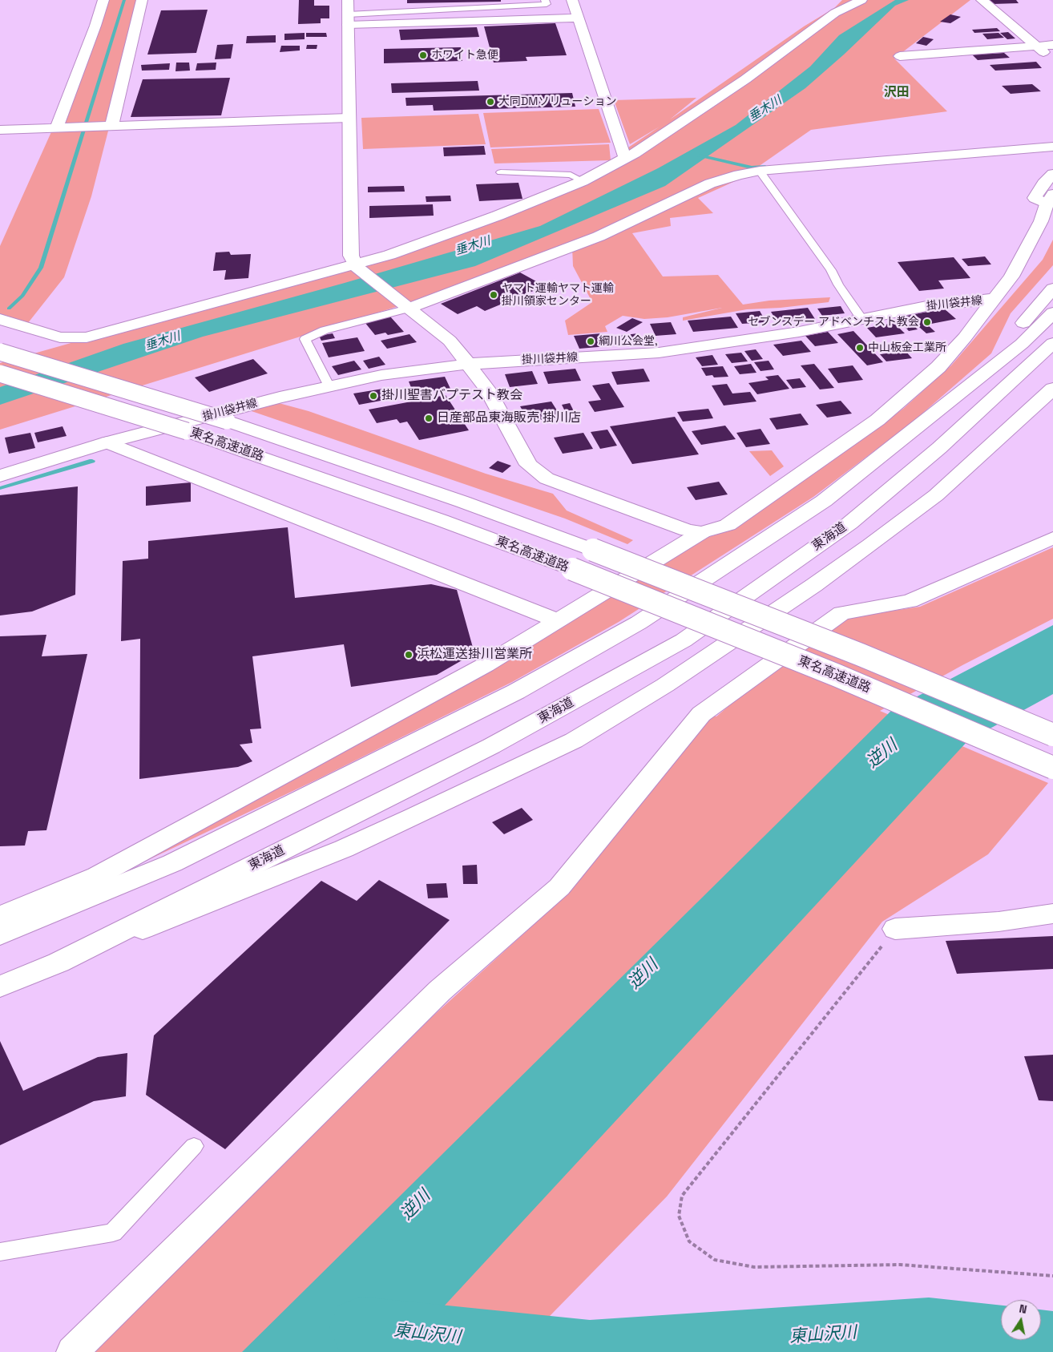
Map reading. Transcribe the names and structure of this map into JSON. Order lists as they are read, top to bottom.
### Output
{
  "streets": {
    "main road": ["掛川袋井線", "東名高速道路", "東海道"]
  },
  "districts": ["沢田"],
  "water": ["垂木川", "逆川", "東山沢川"],
  "places": [
    "ホワイト急便",
    "大同DMソリューション",
    "ヤマト運輸ヤマト運輸 掛川領家センター",
    "セブンスデー アドベンチスト教会",
    "綱川公会堂,",
    "中山板金工業所",
    "掛川聖書バプテスト教会",
    "日産部品東海販売 掛川店",
    "浜松運送掛川営業所"
  ],
  "north": "top"
}
